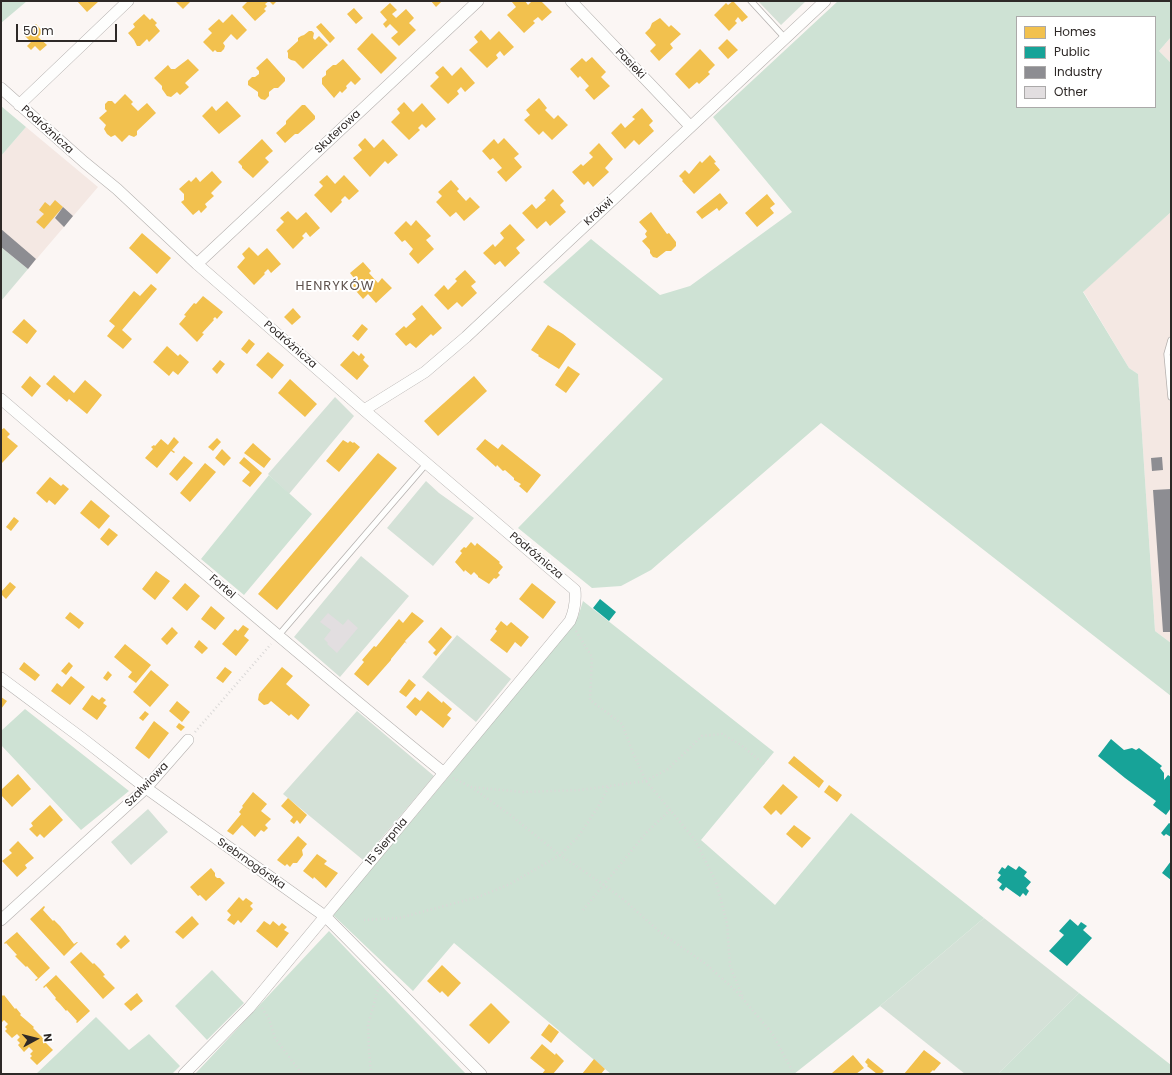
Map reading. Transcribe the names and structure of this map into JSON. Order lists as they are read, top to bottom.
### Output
{
  "streets": {
    "street": [
      "Pasieki",
      "Podróżnicza",
      "Skuterowa",
      "Krokwi",
      "Fortel",
      "Szałwiowa",
      "15 Sierpnia",
      "Srebrnogórska"
    ]
  },
  "crossings": [
    ["Pasieki", "Krokwi"],
    ["Podróżnicza", "Skuterowa"],
    ["Podróżnicza", "Krokwi"],
    ["Podróżnicza", "15 Sierpnia"],
    ["Fortel", "15 Sierpnia"],
    ["Szałwiowa", "Srebrnogórska"],
    ["15 Sierpnia", "Srebrnogórska"]
  ],
  "districts": ["HENRYKÓW"],
  "legend": [
    "Homes",
    "Public",
    "Industry",
    "Other"
  ],
  "scale_bar": "50 m",
  "north": "right"
}
